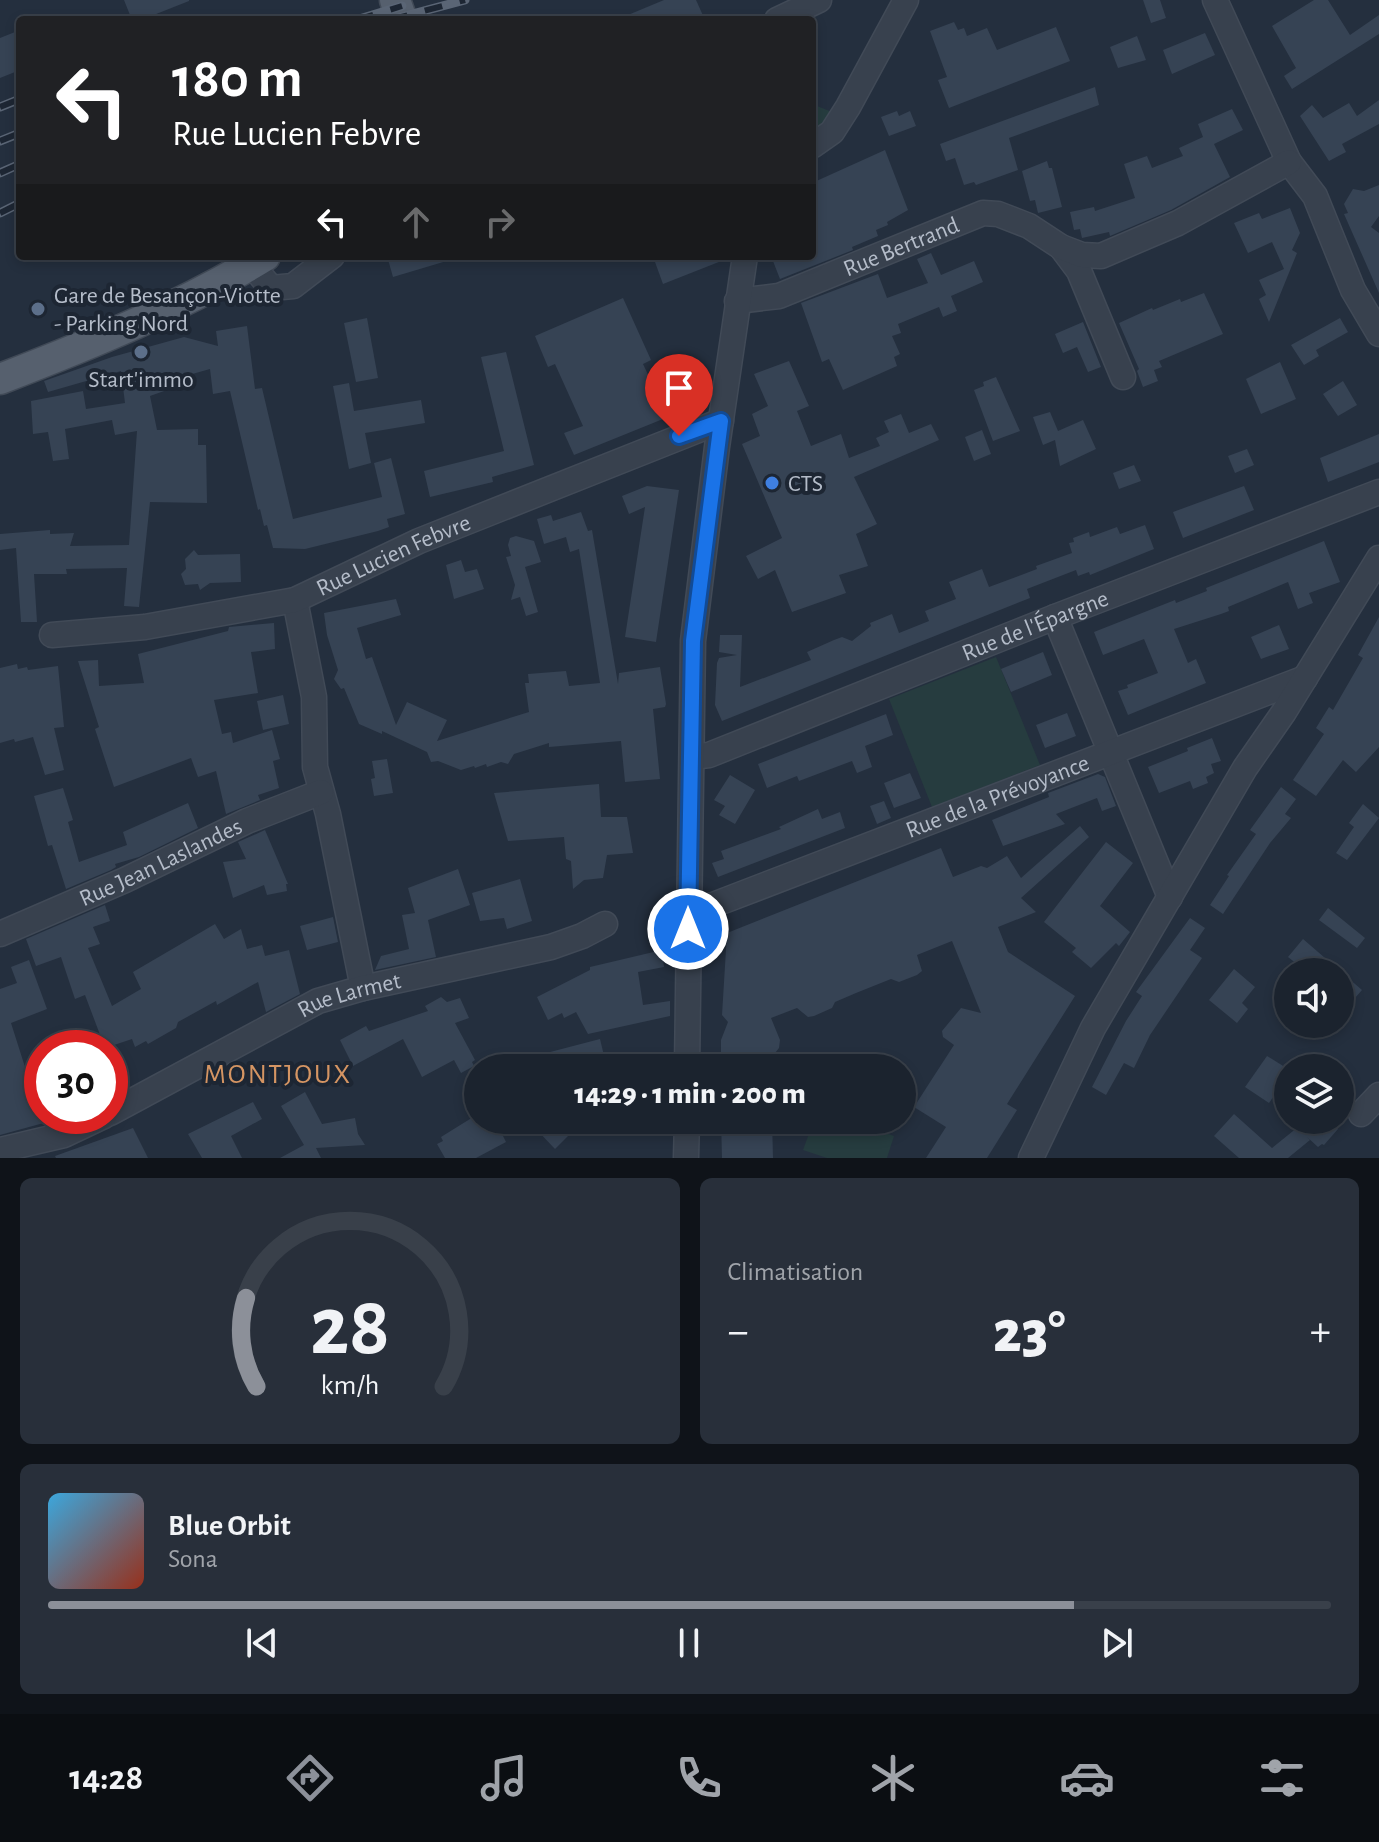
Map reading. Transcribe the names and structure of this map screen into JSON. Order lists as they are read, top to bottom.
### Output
{
  "streets": {
    "street": [
      "Rue Bertrand",
      "Rue Lucien Febvre",
      "Rue de l'Épargne",
      "Rue de la Prévoyance",
      "Rue Jean Laslandes",
      "Rue Larmet"
    ]
  },
  "districts": ["MONTJOUX"],
  "places": ["Gare de Besançon-Viotte - Parking Nord", "Start'immo", "CTS"],
  "page": {
    "turn": ["180 m", "Rue Lucien Febvre"],
    "limit": "30",
    "trip": "14:29 · 1 min · 200 m",
    "tile": "Climatisation",
    "heat": ["−", "23°", "+"],
    "song": ["Blue Orbit", "Sona"],
    "tabs": "14:28",
    "gauge": ["28", "km/h"]
  }
}
